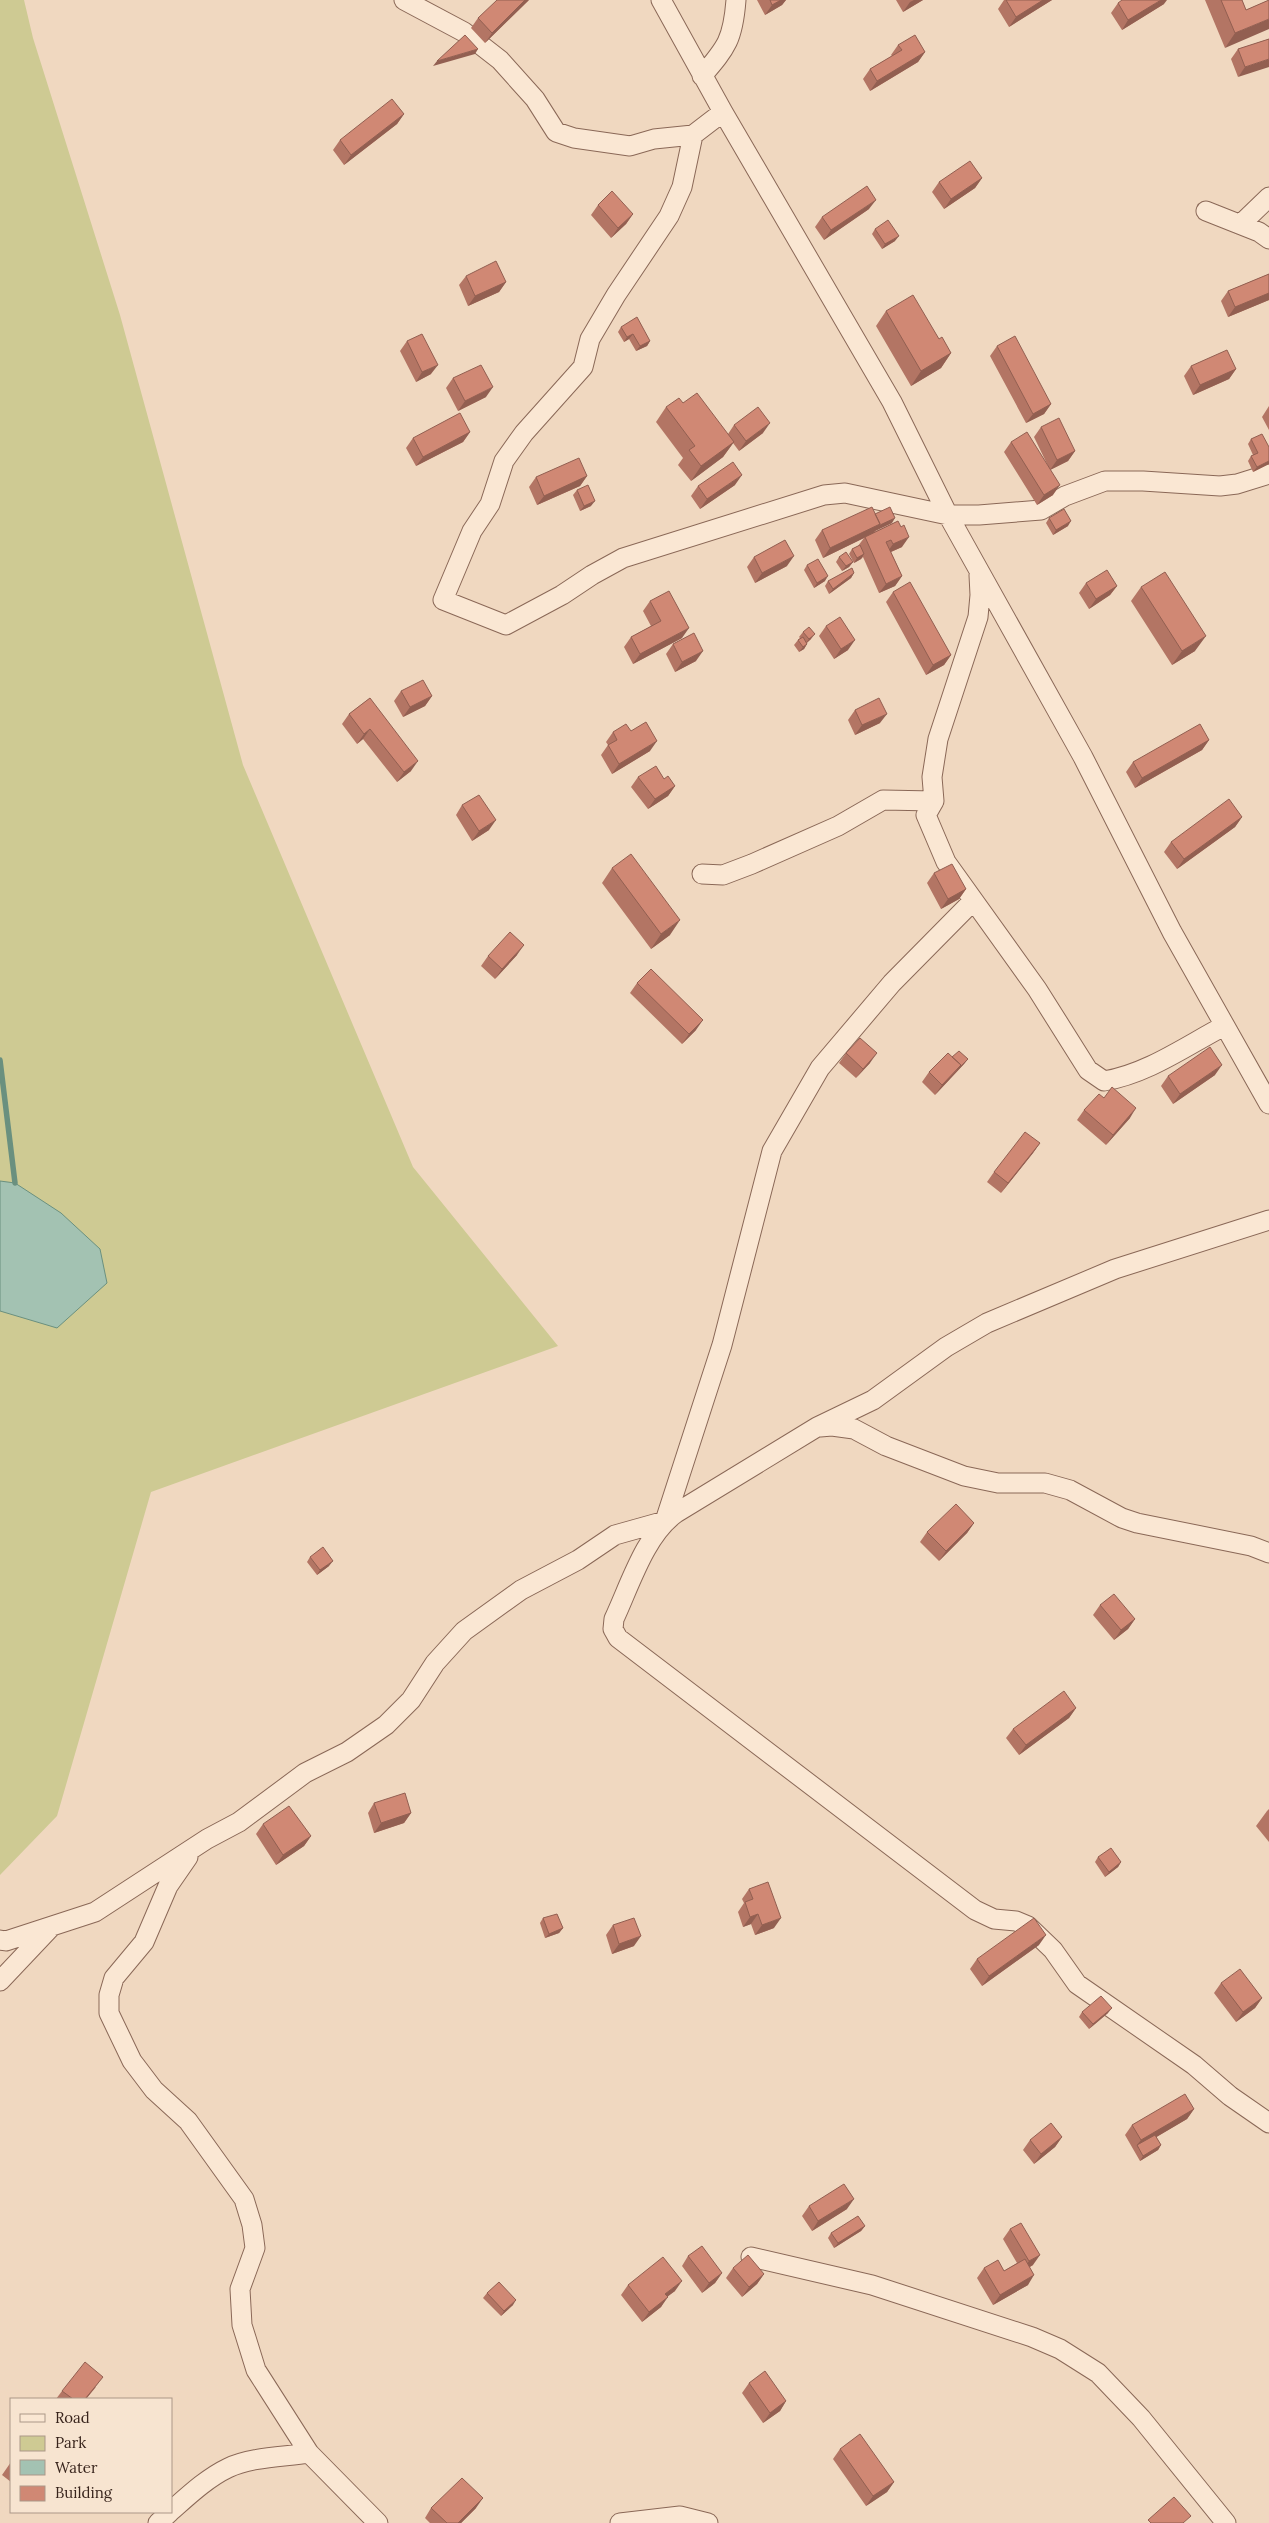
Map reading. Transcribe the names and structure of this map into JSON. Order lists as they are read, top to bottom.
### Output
{
  "legend": [
    "Road",
    "Park",
    "Water",
    "Building"
  ]
}
